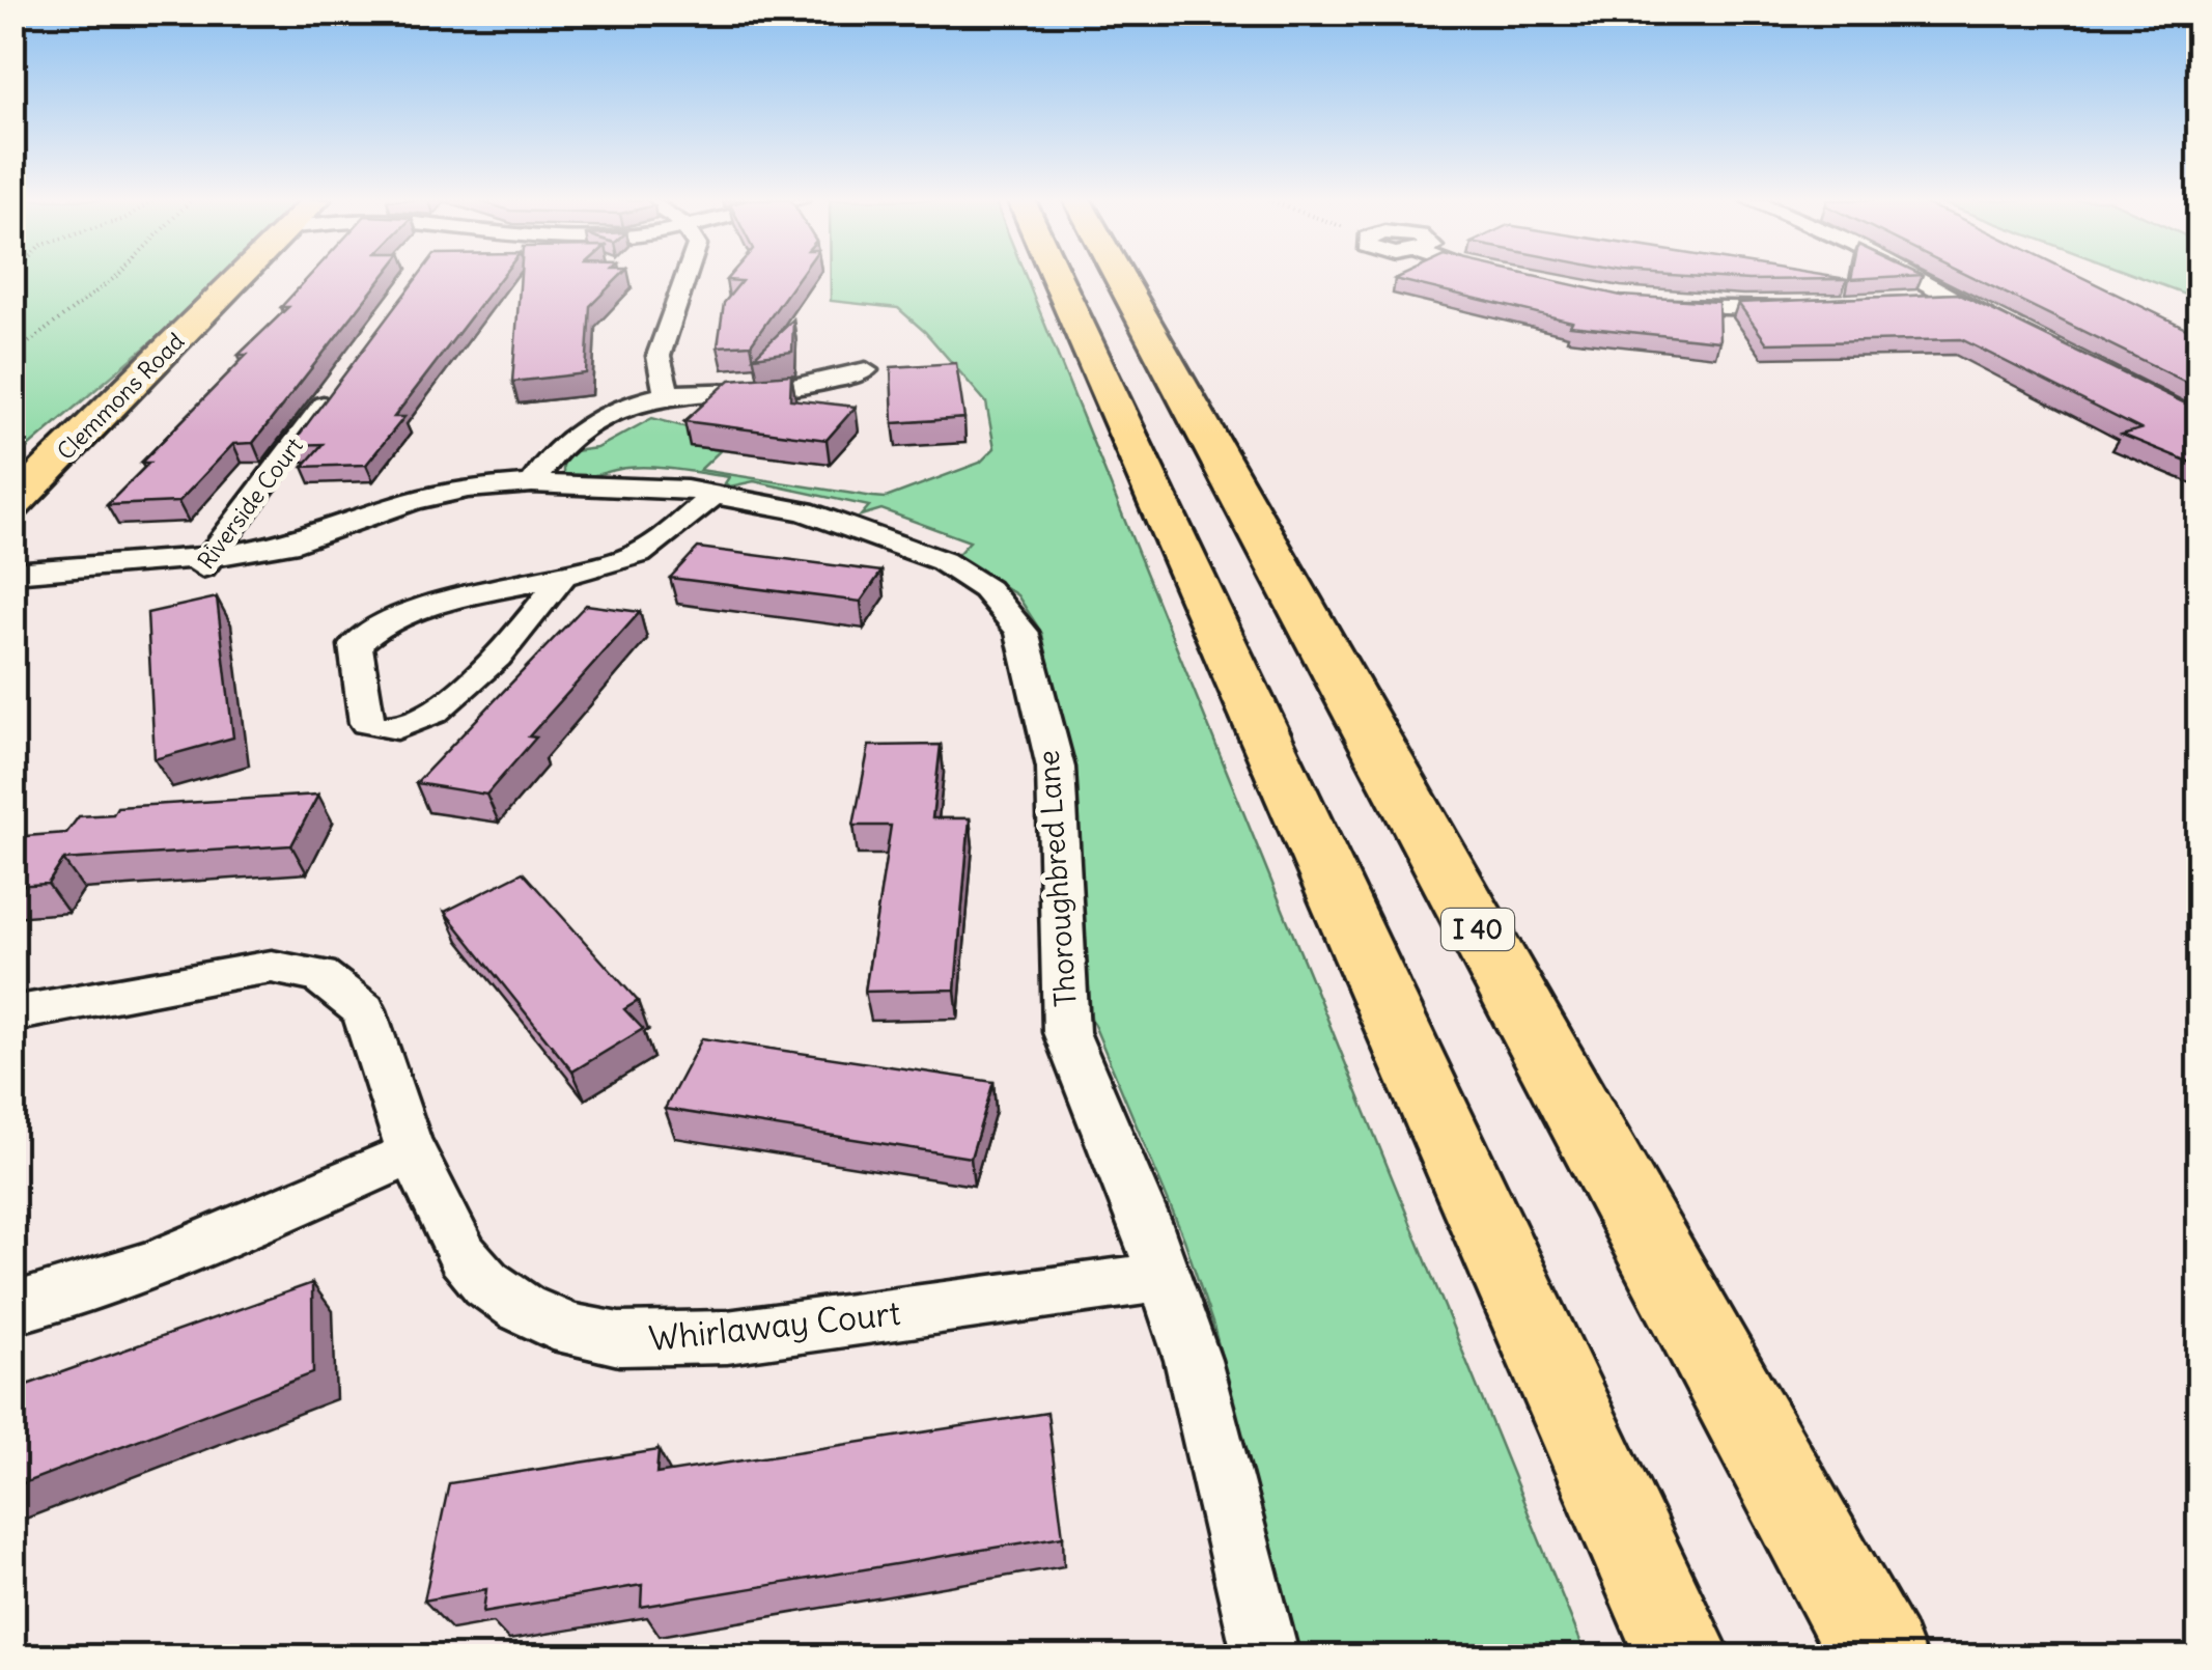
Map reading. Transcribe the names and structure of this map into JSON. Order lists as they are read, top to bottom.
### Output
{
  "streets": {
    "main road": ["Clemmons Road", "I 40"],
    "street": ["Riverside Court", "Thoroughbred Lane", "Whirlaway Court"]
  },
  "crossings": [
    ["Riverside Court", "Thoroughbred Lane"],
    ["Thoroughbred Lane", "Whirlaway Court"]
  ]
}
